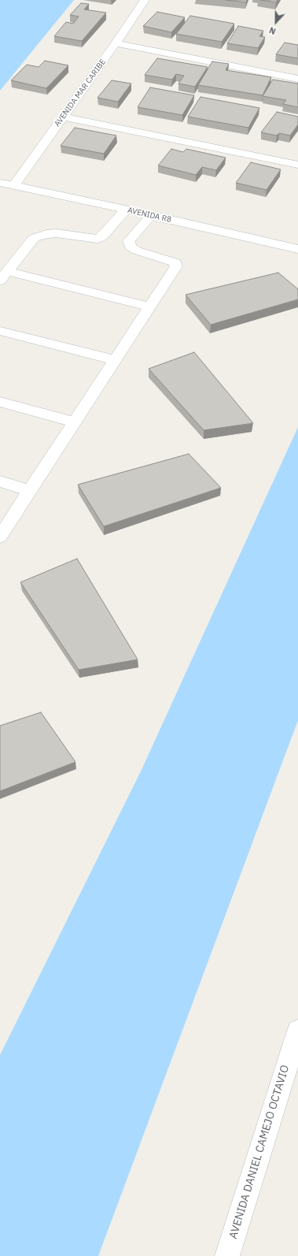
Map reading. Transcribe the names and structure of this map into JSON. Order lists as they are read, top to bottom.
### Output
{
  "streets": {
    "street": ["AVENIDA MAR CARIBE", "AVENIDA R8", "AVENIDA DANIEL CAMEJO OCTAVIO"]
  },
  "crossings": [
    ["AVENIDA MAR CARIBE", "AVENIDA R8"]
  ],
  "north": "bottom"
}
